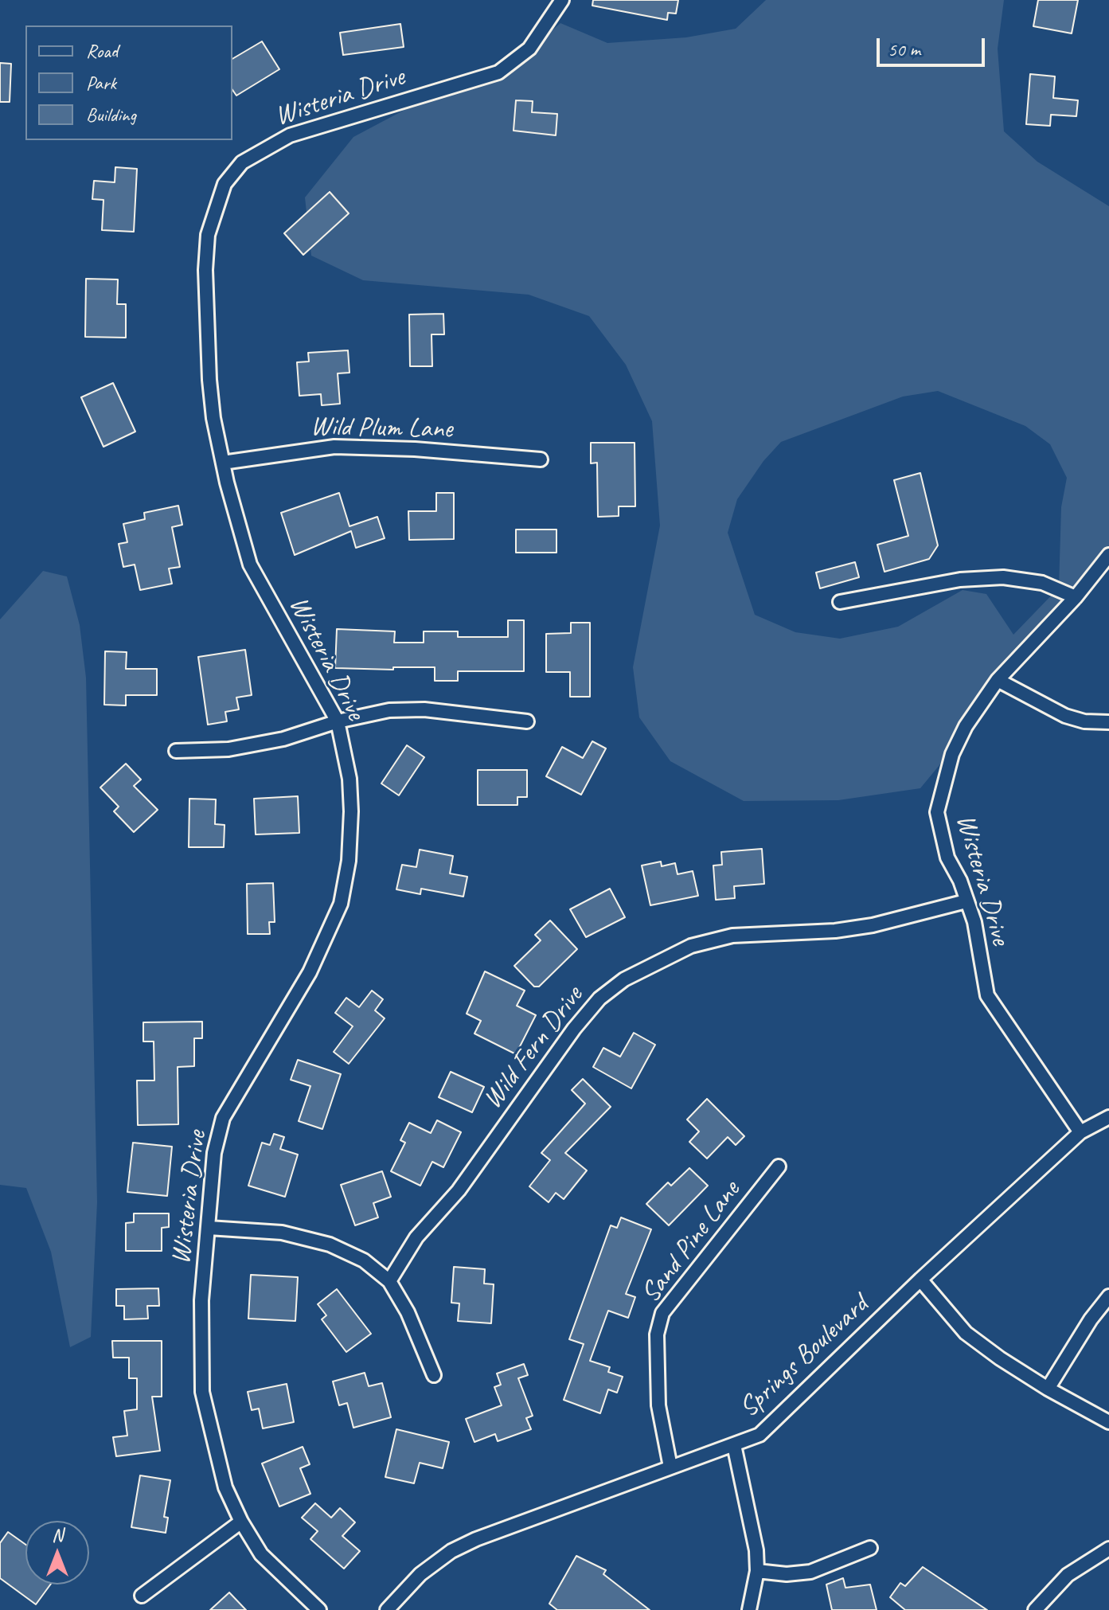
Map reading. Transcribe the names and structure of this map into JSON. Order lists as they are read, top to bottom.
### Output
{
  "streets": {
    "street": [
      "Wisteria Drive",
      "Wild Plum Lane",
      "Wild Fern Drive",
      "Sand Pine Lane",
      "Springs Boulevard"
    ]
  },
  "crossings": [
    ["Wisteria Drive", "Wild Plum Lane"],
    ["Wisteria Drive", "Wild Fern Drive"],
    ["Wisteria Drive", "Springs Boulevard"],
    ["Sand Pine Lane", "Springs Boulevard"]
  ],
  "legend": ["Road", "Park", "Building"],
  "scale_bar": "50 m",
  "north": "top"
}
